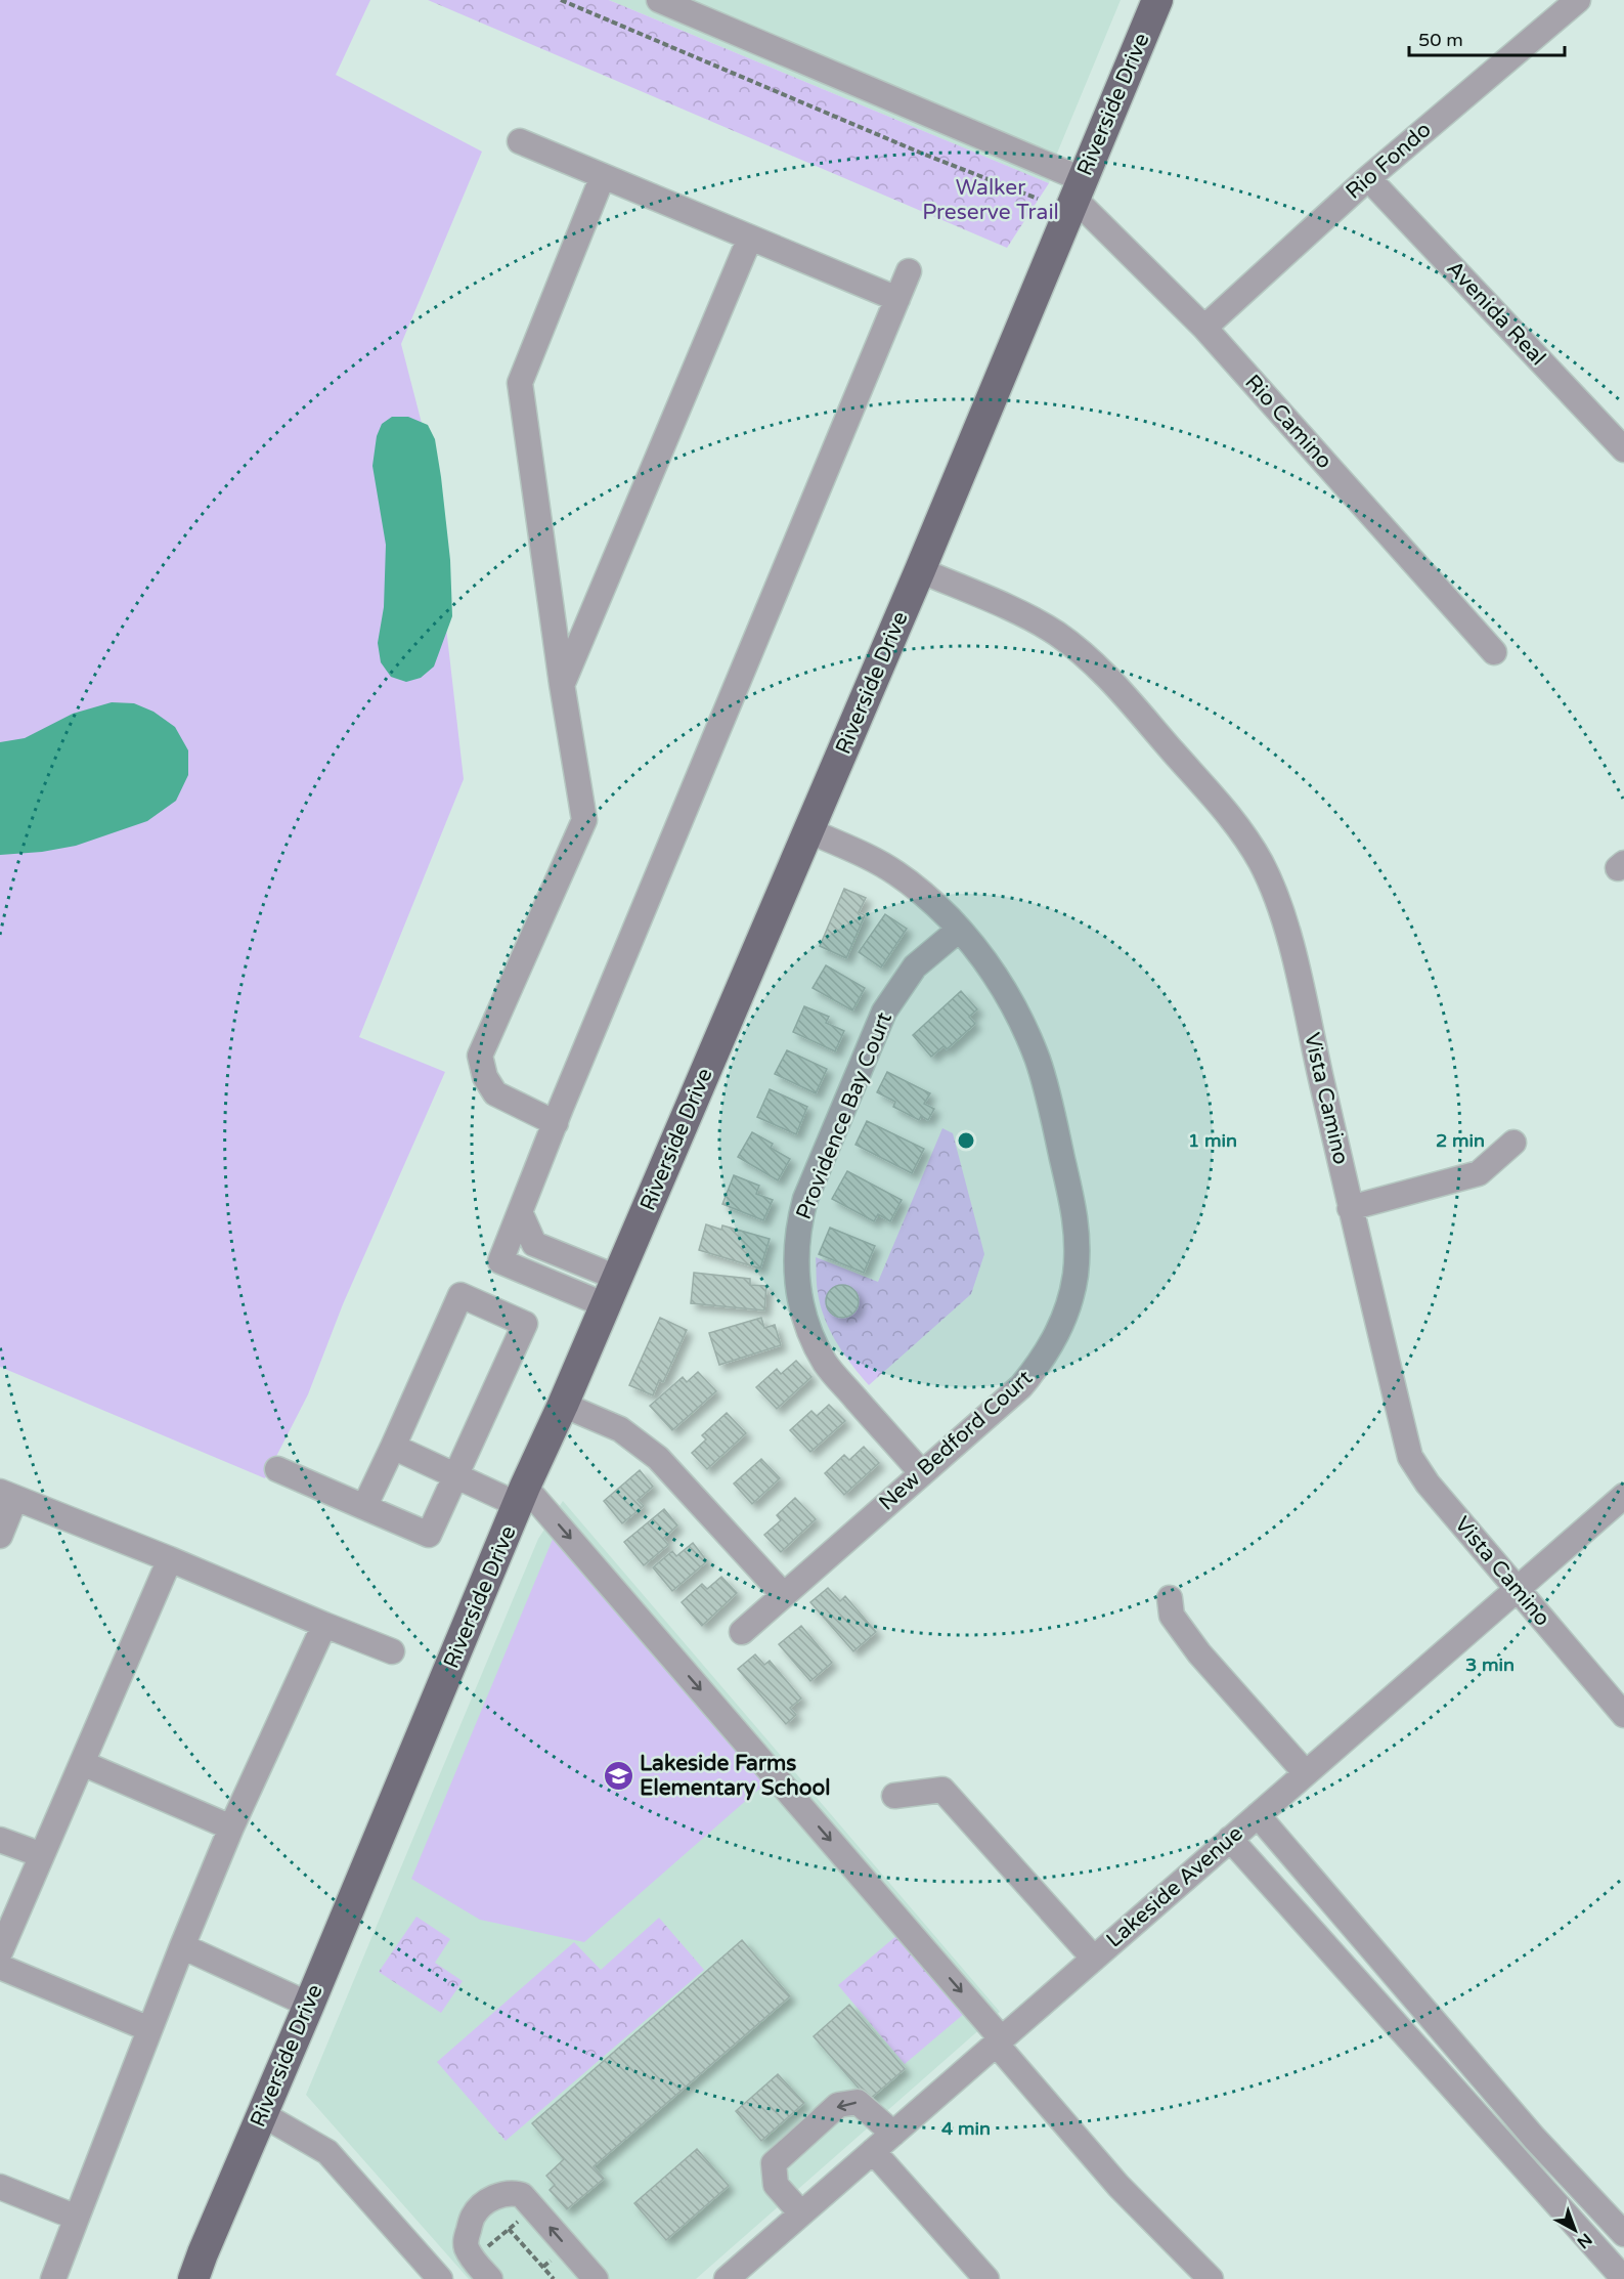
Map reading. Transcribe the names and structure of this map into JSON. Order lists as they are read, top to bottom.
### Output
{
  "streets": {
    "main road": ["Riverside Drive"],
    "street": [
      "Rio Fondo",
      "Avenida Real",
      "Rio Camino",
      "Vista Camino",
      "Providence Bay Court",
      "New Bedford Court",
      "Lakeside Avenue"
    ]
  },
  "crossings": [
    ["Riverside Drive", "Rio Camino"],
    ["Riverside Drive", "Vista Camino"],
    ["Riverside Drive", "New Bedford Court"],
    ["Rio Fondo", "Avenida Real"],
    ["Rio Fondo", "Rio Camino"],
    ["Vista Camino", "Lakeside Avenue"],
    ["Providence Bay Court", "New Bedford Court"]
  ],
  "parks": ["Walker Preserve Trail"],
  "places": {
    "school or university": ["Lakeside Farms Elementary School"]
  },
  "scale_bar": "50 m",
  "north": "bottom right",
  "rings": [
    "1 min",
    "2 min",
    "3 min",
    "4 min"
  ]
}
